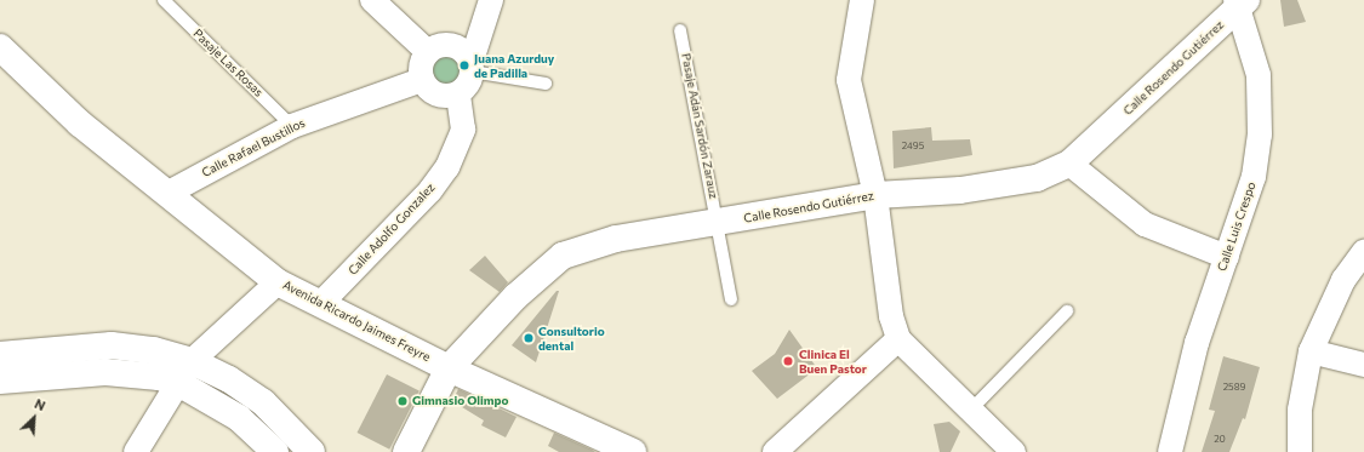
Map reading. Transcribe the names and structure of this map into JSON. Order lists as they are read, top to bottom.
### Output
{
  "streets": {
    "street": [
      "Calle Rosendo Gutiérrez",
      "Calle Rafael Bustillos",
      "Calle Luis Crespo",
      "Calle Adolfo Gonzalez",
      "Avenida Ricardo Jaimes Freyre"
    ],
    "lane": ["Pasaje Las Rosas", "Pasaje Adán Sardón Zarauz"]
  },
  "crossings": [
    ["Pasaje Las Rosas", "Calle Rafael Bustillos"],
    ["Calle Rosendo Gutiérrez", "Pasaje Adán Sardón Zarauz"],
    ["Calle Rosendo Gutiérrez", "Calle Luis Crespo"],
    ["Calle Rosendo Gutiérrez", "Avenida Ricardo Jaimes Freyre"],
    ["Calle Rafael Bustillos", "Calle Adolfo Gonzalez"],
    ["Calle Rafael Bustillos", "Avenida Ricardo Jaimes Freyre"],
    ["Calle Adolfo Gonzalez", "Avenida Ricardo Jaimes Freyre"]
  ],
  "places": [
    "Juana Azurduy de Padilla",
    "Consultorio dental",
    "Clinica El Buen Pastor",
    "Gimnasio Olimpo"
  ],
  "house_numbers": ["2495", "2589", "20"],
  "north": "top right"
}
